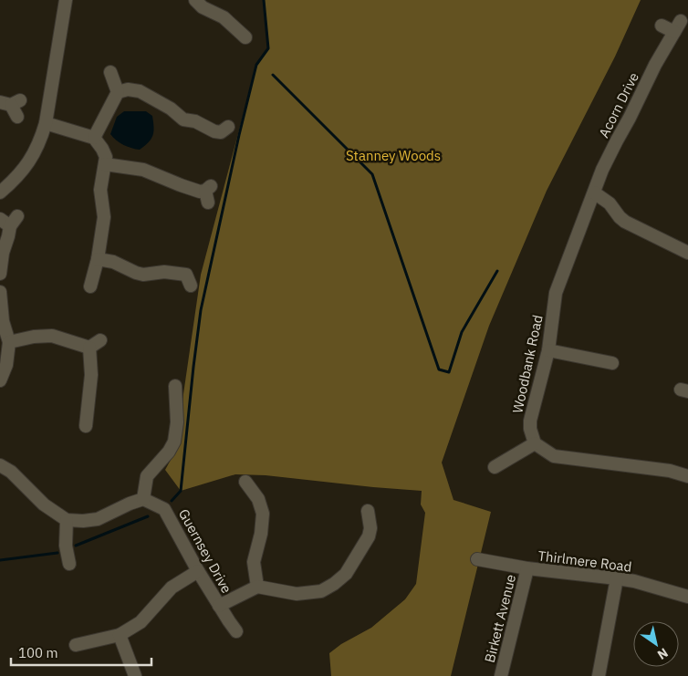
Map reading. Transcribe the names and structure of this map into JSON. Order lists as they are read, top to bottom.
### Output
{
  "streets": {
    "street": [
      "Acorn Drive",
      "Woodbank Road",
      "Guernsey Drive",
      "Thirlmere Road",
      "Birkett Avenue"
    ]
  },
  "crossings": [
    ["Acorn Drive", "Woodbank Road"],
    ["Thirlmere Road", "Birkett Avenue"]
  ],
  "parks": ["Stanney Woods"],
  "scale_bar": "100 m",
  "north": "bottom right"
}
